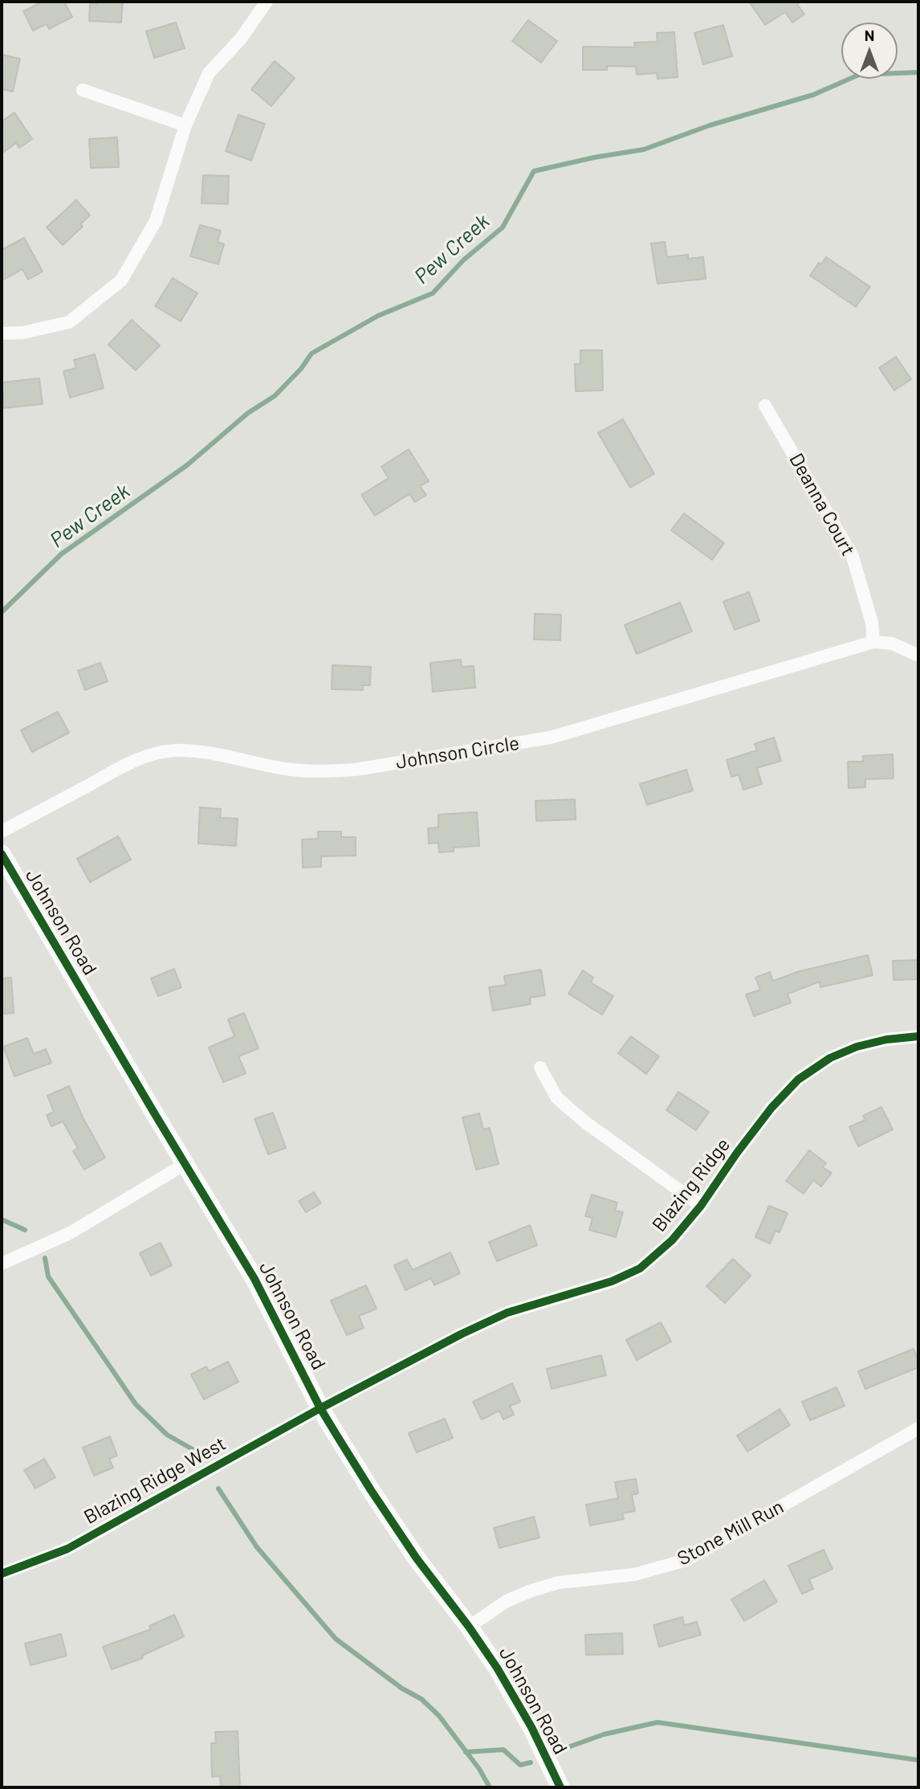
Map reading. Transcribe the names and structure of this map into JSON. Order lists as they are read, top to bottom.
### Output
{
  "streets": {
    "street": [
      "Deanna Court",
      "Johnson Circle",
      "Johnson Road",
      "Blazing Ridge",
      "Blazing Ridge West",
      "Stone Mill Run"
    ]
  },
  "crossings": [
    ["Deanna Court", "Johnson Circle"],
    ["Johnson Road", "Blazing Ridge"],
    ["Johnson Road", "Blazing Ridge West"],
    ["Johnson Road", "Stone Mill Run"],
    ["Blazing Ridge", "Blazing Ridge West"]
  ],
  "water": ["Pew Creek"],
  "north": "top"
}
